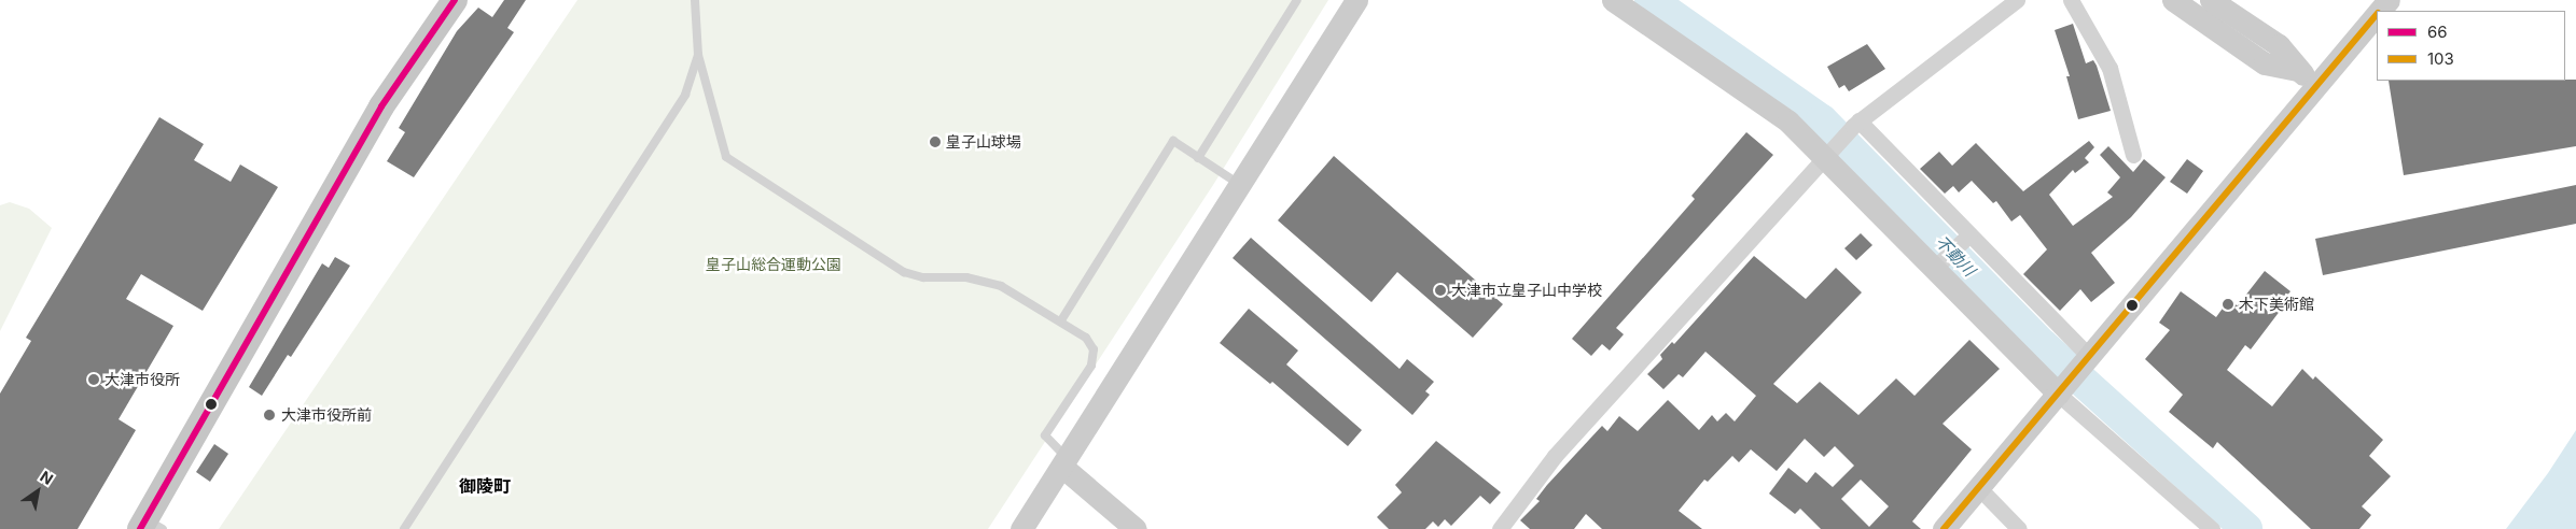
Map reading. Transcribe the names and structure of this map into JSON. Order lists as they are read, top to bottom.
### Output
{
  "districts": ["御陵町"],
  "water": ["不動川"],
  "parks": ["皇子山総合運動公園"],
  "places": [
    "皇子山球場",
    "大津市立皇子山中学校",
    "木下美術館",
    "大津市役所",
    "大津市役所前"
  ],
  "lines": ["transit line 66", "transit line 103"],
  "legend": ["66", "103"],
  "north": "top right"
}
